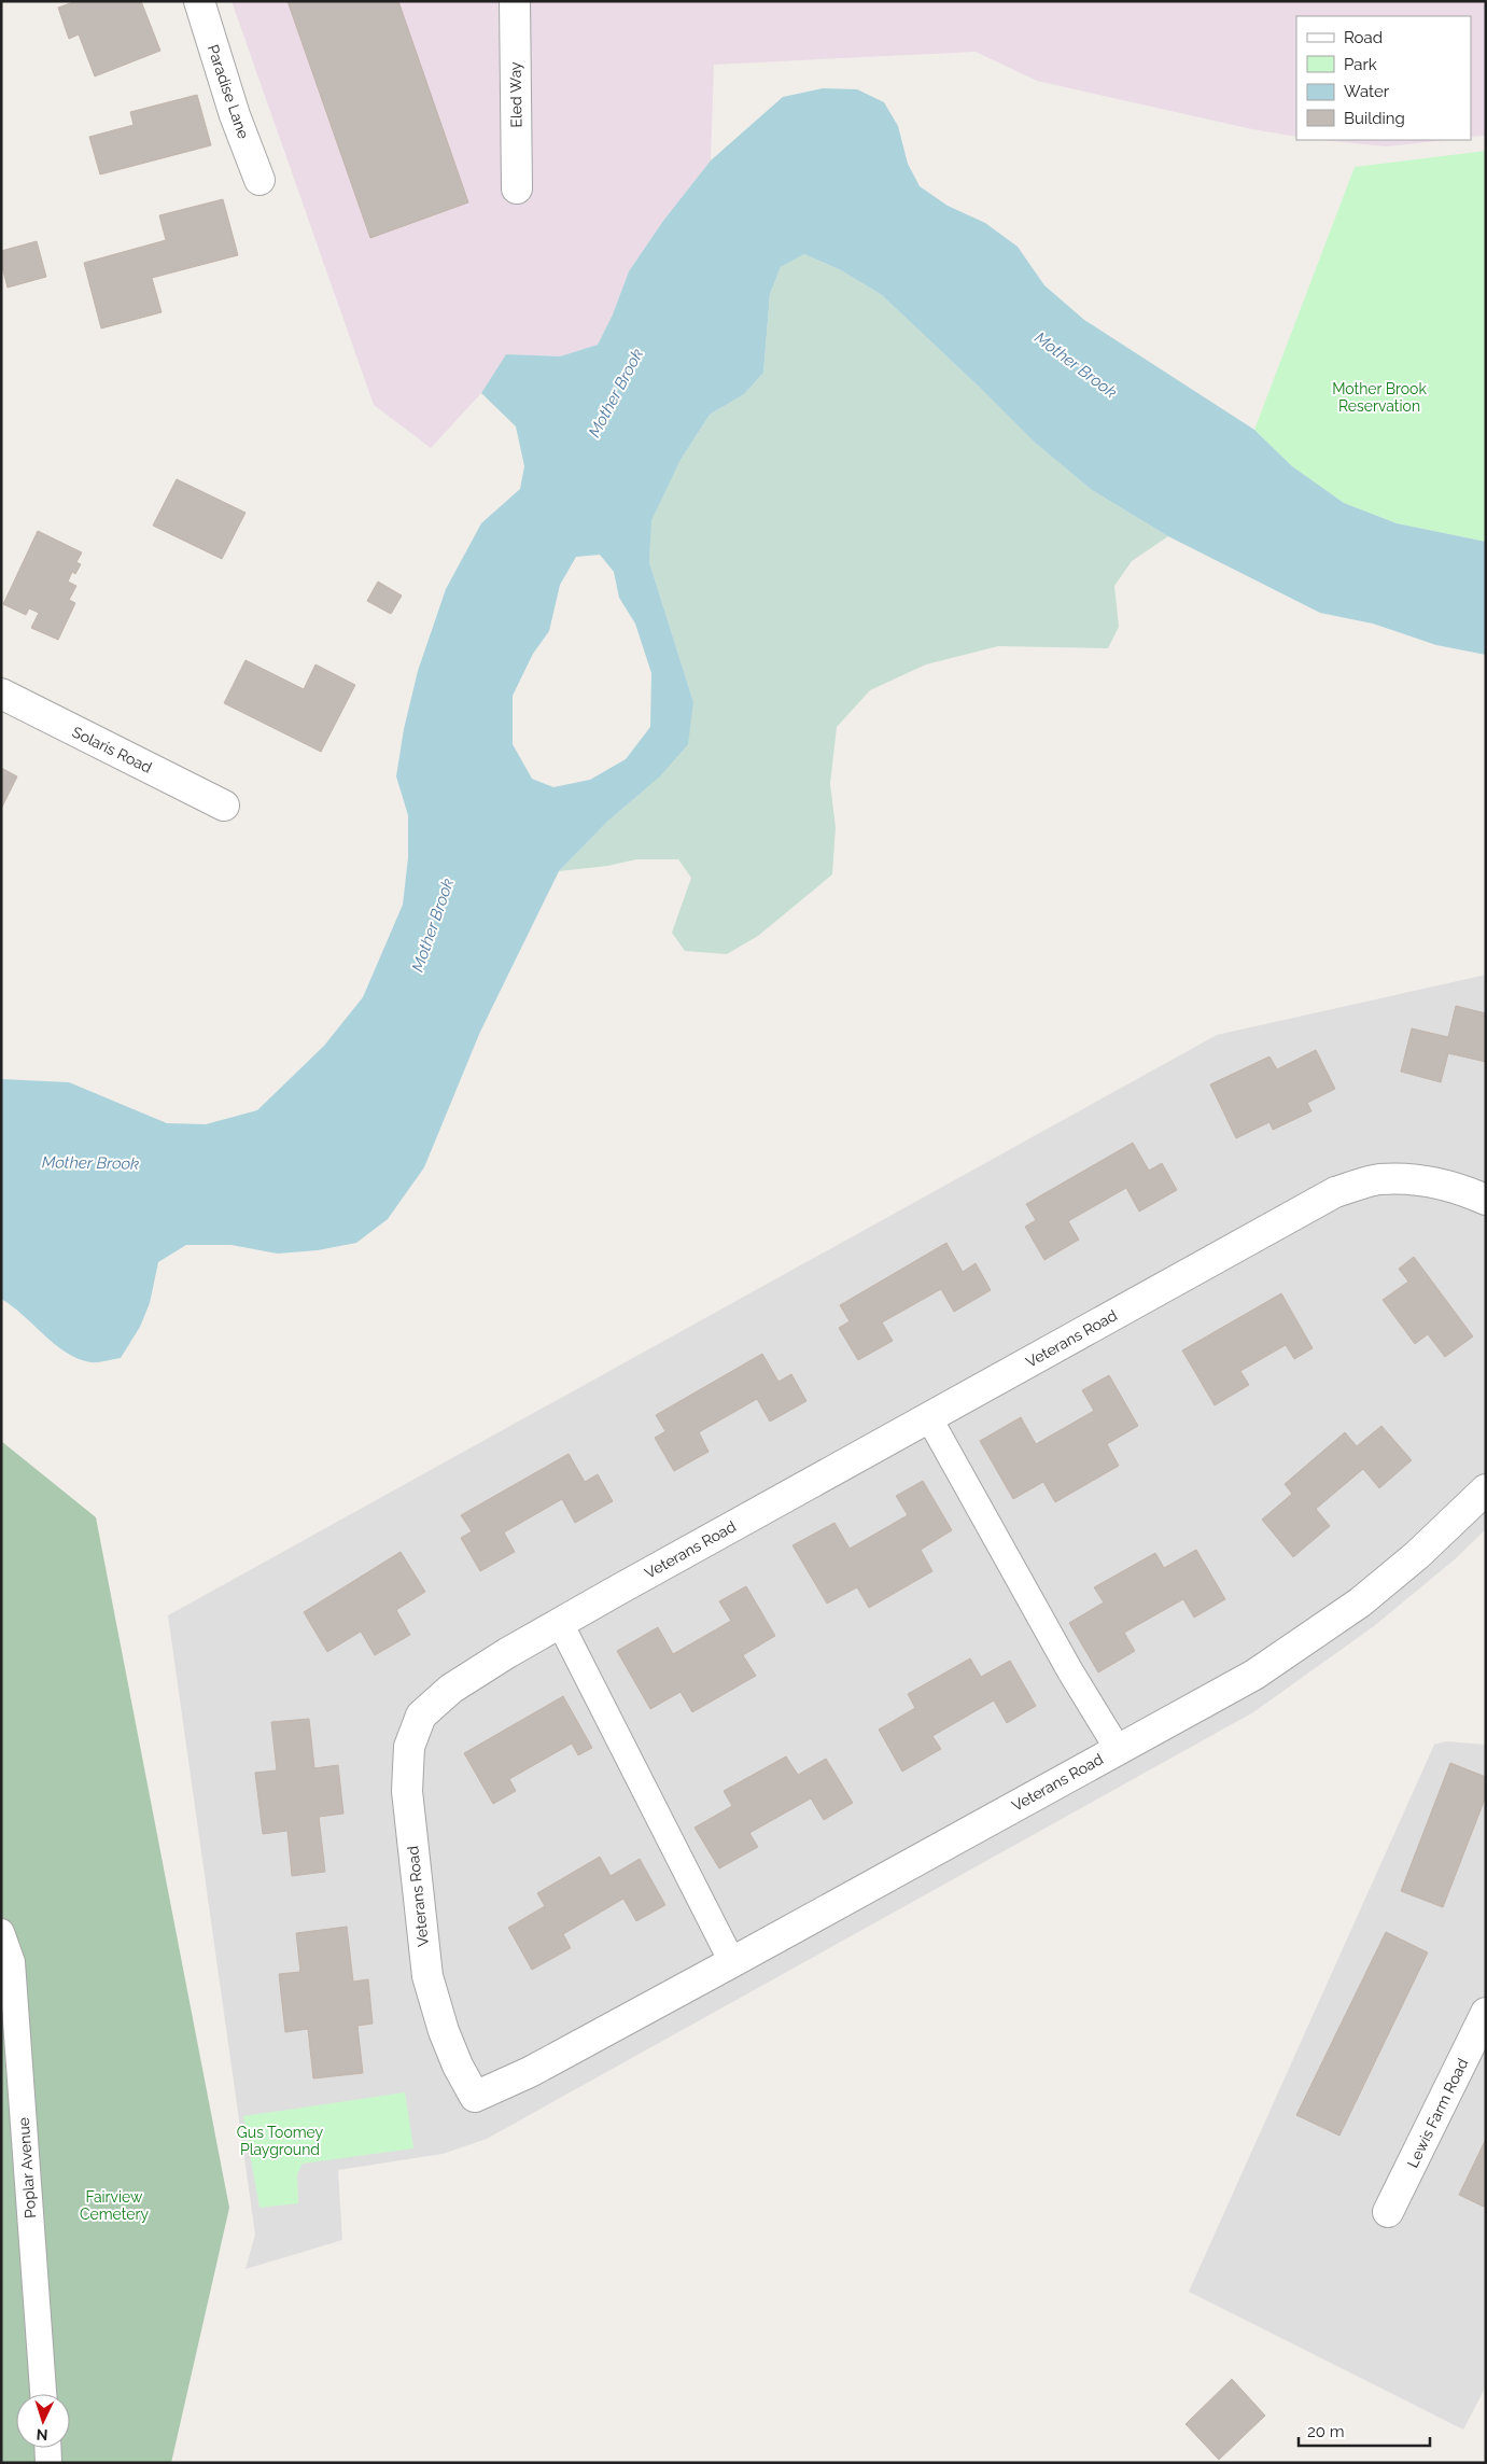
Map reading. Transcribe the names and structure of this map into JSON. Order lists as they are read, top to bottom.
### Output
{
  "streets": {
    "street": [
      "Paradise Lane",
      "Eled Way",
      "Solaris Road",
      "Veterans Road",
      "Lewis Farm Road"
    ],
    "lane": ["Poplar Avenue"]
  },
  "water": ["Mother Brook"],
  "parks": ["Mother Brook Reservation", "Gus Toomey Playground", "Fairview Cemetery"],
  "legend": [
    "Road",
    "Park",
    "Water",
    "Building"
  ],
  "scale_bar": "20 m",
  "north": "bottom"
}
